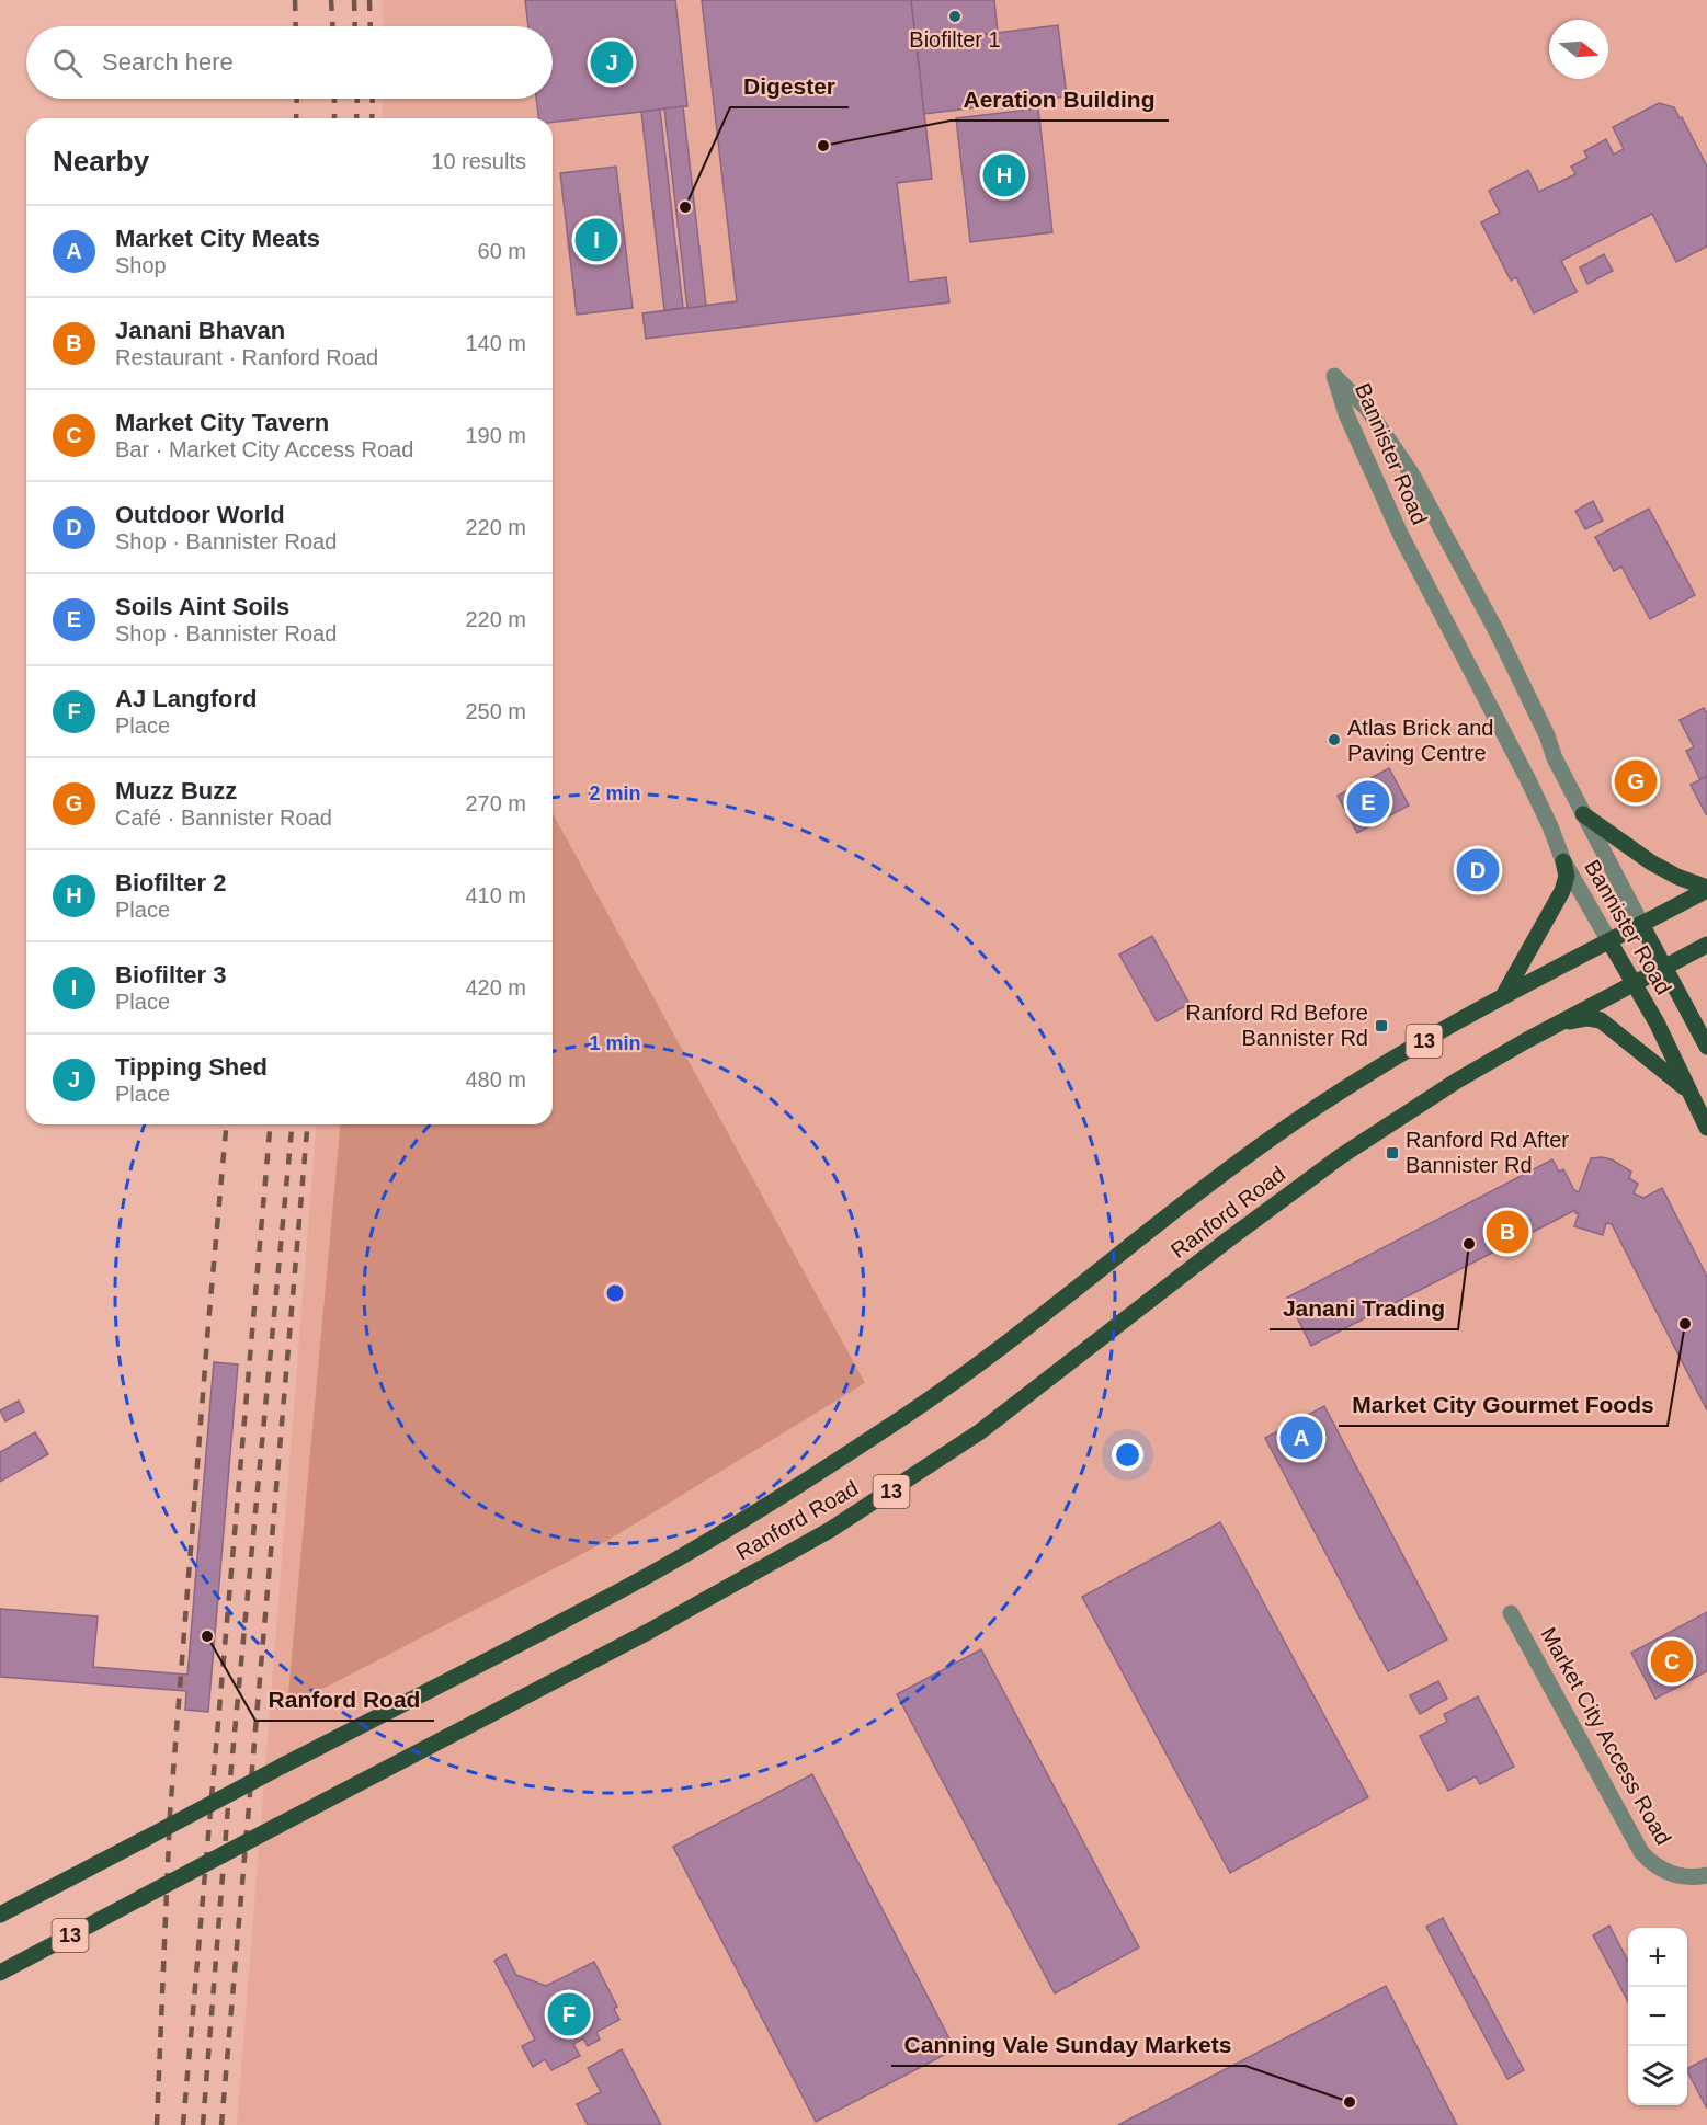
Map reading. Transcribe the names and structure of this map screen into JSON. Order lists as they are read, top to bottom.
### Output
{
  "streets": {
    "main road": ["Bannister Road", "13", "Ranford Road"],
    "street": ["Market City Access Road"]
  },
  "crossings": [
    ["Bannister Road", "13"],
    ["Bannister Road", "Ranford Road"],
    ["13", "Ranford Road"]
  ],
  "places": {
    "other": [
      "Biofilter 1",
      "Aeration Building",
      "Digester",
      "Atlas Brick and Paving Centre",
      "Janani Trading",
      "Market City Gourmet Foods",
      "Ranford Road",
      "Canning Vale Sunday Markets"
    ],
    "transit": ["Ranford Rd Before Bannister Rd", "Ranford Rd After Bannister Rd"]
  },
  "north": "right",
  "page": {
    "search": "Search here",
    "pins": [
      "J",
      "H",
      "I",
      "G",
      "E",
      "D",
      "B",
      "A",
      "C",
      "F"
    ],
    "heading": ["Nearby", "10 results"],
    "list": [
      {
        "mark": "A",
        "name": "Market City Meats",
        "note": "Shop",
        "value": "60 m"
      },
      {
        "mark": "B",
        "name": "Janani Bhavan",
        "note": "Restaurant · Ranford Road",
        "value": "140 m"
      },
      {
        "mark": "C",
        "name": "Market City Tavern",
        "note": "Bar · Market City Access Road",
        "value": "190 m"
      },
      {
        "mark": "D",
        "name": "Outdoor World",
        "note": "Shop · Bannister Road",
        "value": "220 m"
      },
      {
        "mark": "E",
        "name": "Soils Aint Soils",
        "note": "Shop · Bannister Road",
        "value": "220 m"
      },
      {
        "mark": "F",
        "name": "AJ Langford",
        "note": "Place",
        "value": "250 m"
      },
      {
        "mark": "G",
        "name": "Muzz Buzz",
        "note": "Café · Bannister Road",
        "value": "270 m"
      },
      {
        "mark": "H",
        "name": "Biofilter 2",
        "note": "Place",
        "value": "410 m"
      },
      {
        "mark": "I",
        "name": "Biofilter 3",
        "note": "Place",
        "value": "420 m"
      },
      {
        "mark": "J",
        "name": "Tipping Shed",
        "note": "Place",
        "value": "480 m"
      }
    ],
    "map_buttons": ["+", "−"]
  },
  "rings": ["2 min", "1 min"]
}
